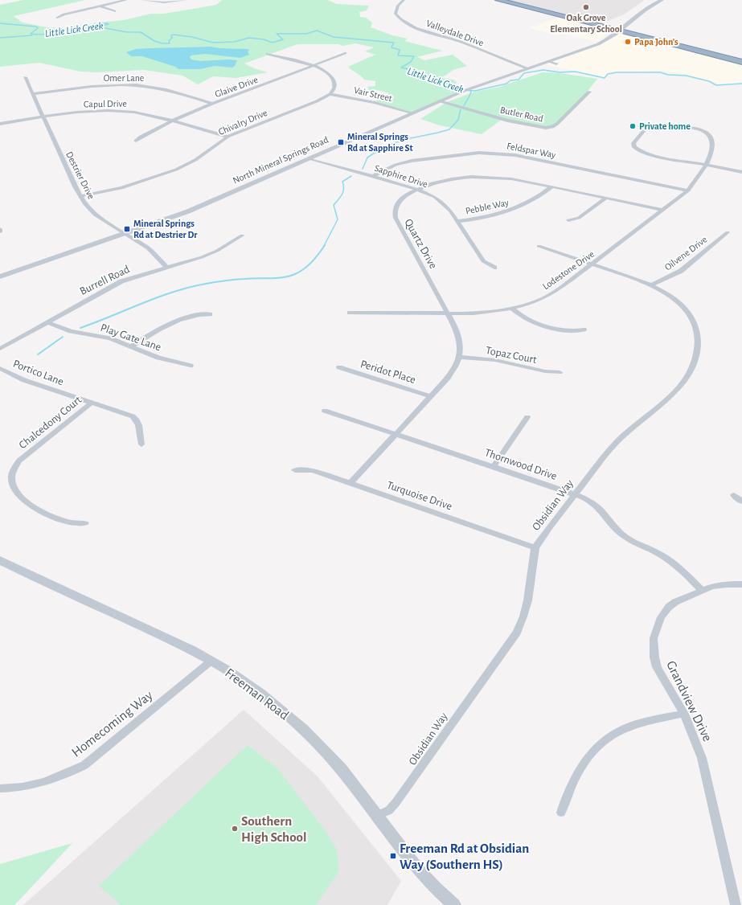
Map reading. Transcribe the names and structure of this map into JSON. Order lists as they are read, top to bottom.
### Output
{
  "streets": {
    "street": [
      "Valleydale Drive",
      "Omer Lane",
      "Glaive Drive",
      "Vair Street",
      "Capul Drive",
      "Butler Road",
      "Chivalry Drive",
      "Feldspar Way",
      "North Mineral Springs Road",
      "Destrier Drive",
      "Sapphire Drive",
      "Pebble Way",
      "Quartz Drive",
      "Oilvene Drive",
      "Lodestone Drive",
      "Burrell Road",
      "Play Gate Lane",
      "Topaz Court",
      "Peridot Place",
      "Portico Lane",
      "Chalcedony Court",
      "Thornwood Drive",
      "Turquoise Drive",
      "Obsidian Way",
      "Freeman Road",
      "Grandview Drive",
      "Homecoming Way"
    ]
  },
  "crossings": [
    ["Valleydale Drive", "North Mineral Springs Road"],
    ["Omer Lane", "Glaive Drive"],
    ["Omer Lane", "Destrier Drive"],
    ["Glaive Drive", "Capul Drive"],
    ["Vair Street", "Chivalry Drive"],
    ["Vair Street", "North Mineral Springs Road"],
    ["Capul Drive", "Chivalry Drive"],
    ["Capul Drive", "Destrier Drive"],
    ["Butler Road", "North Mineral Springs Road"],
    ["Chivalry Drive", "Destrier Drive"],
    ["Feldspar Way", "Sapphire Drive"],
    ["Feldspar Way", "Lodestone Drive"],
    ["North Mineral Springs Road", "Destrier Drive"],
    ["North Mineral Springs Road", "Sapphire Drive"],
    ["Destrier Drive", "Burrell Road"],
    ["Sapphire Drive", "Pebble Way"],
    ["Sapphire Drive", "Quartz Drive"],
    ["Pebble Way", "Quartz Drive"],
    ["Quartz Drive", "Lodestone Drive"],
    ["Quartz Drive", "Topaz Court"],
    ["Quartz Drive", "Peridot Place"],
    ["Quartz Drive", "Thornwood Drive"],
    ["Quartz Drive", "Turquoise Drive"],
    ["Oilvene Drive", "Obsidian Way"],
    ["Lodestone Drive", "Obsidian Way"],
    ["Burrell Road", "Play Gate Lane"],
    ["Portico Lane", "Chalcedony Court"],
    ["Thornwood Drive", "Obsidian Way"],
    ["Thornwood Drive", "Grandview Drive"],
    ["Turquoise Drive", "Obsidian Way"],
    ["Obsidian Way", "Freeman Road"],
    ["Freeman Road", "Homecoming Way"]
  ],
  "water": ["Little Lick Creek"],
  "places": {
    "other": [
      "Oak Grove Elementary School",
      "Papa John's",
      "Private home",
      "Southern High School"
    ],
    "transit": ["Mineral Springs Rd at Sapphire St", "Mineral Springs Rd at Destrier Dr", "Freeman Rd at Obsidian Way (Southern HS)"]
  }
}
